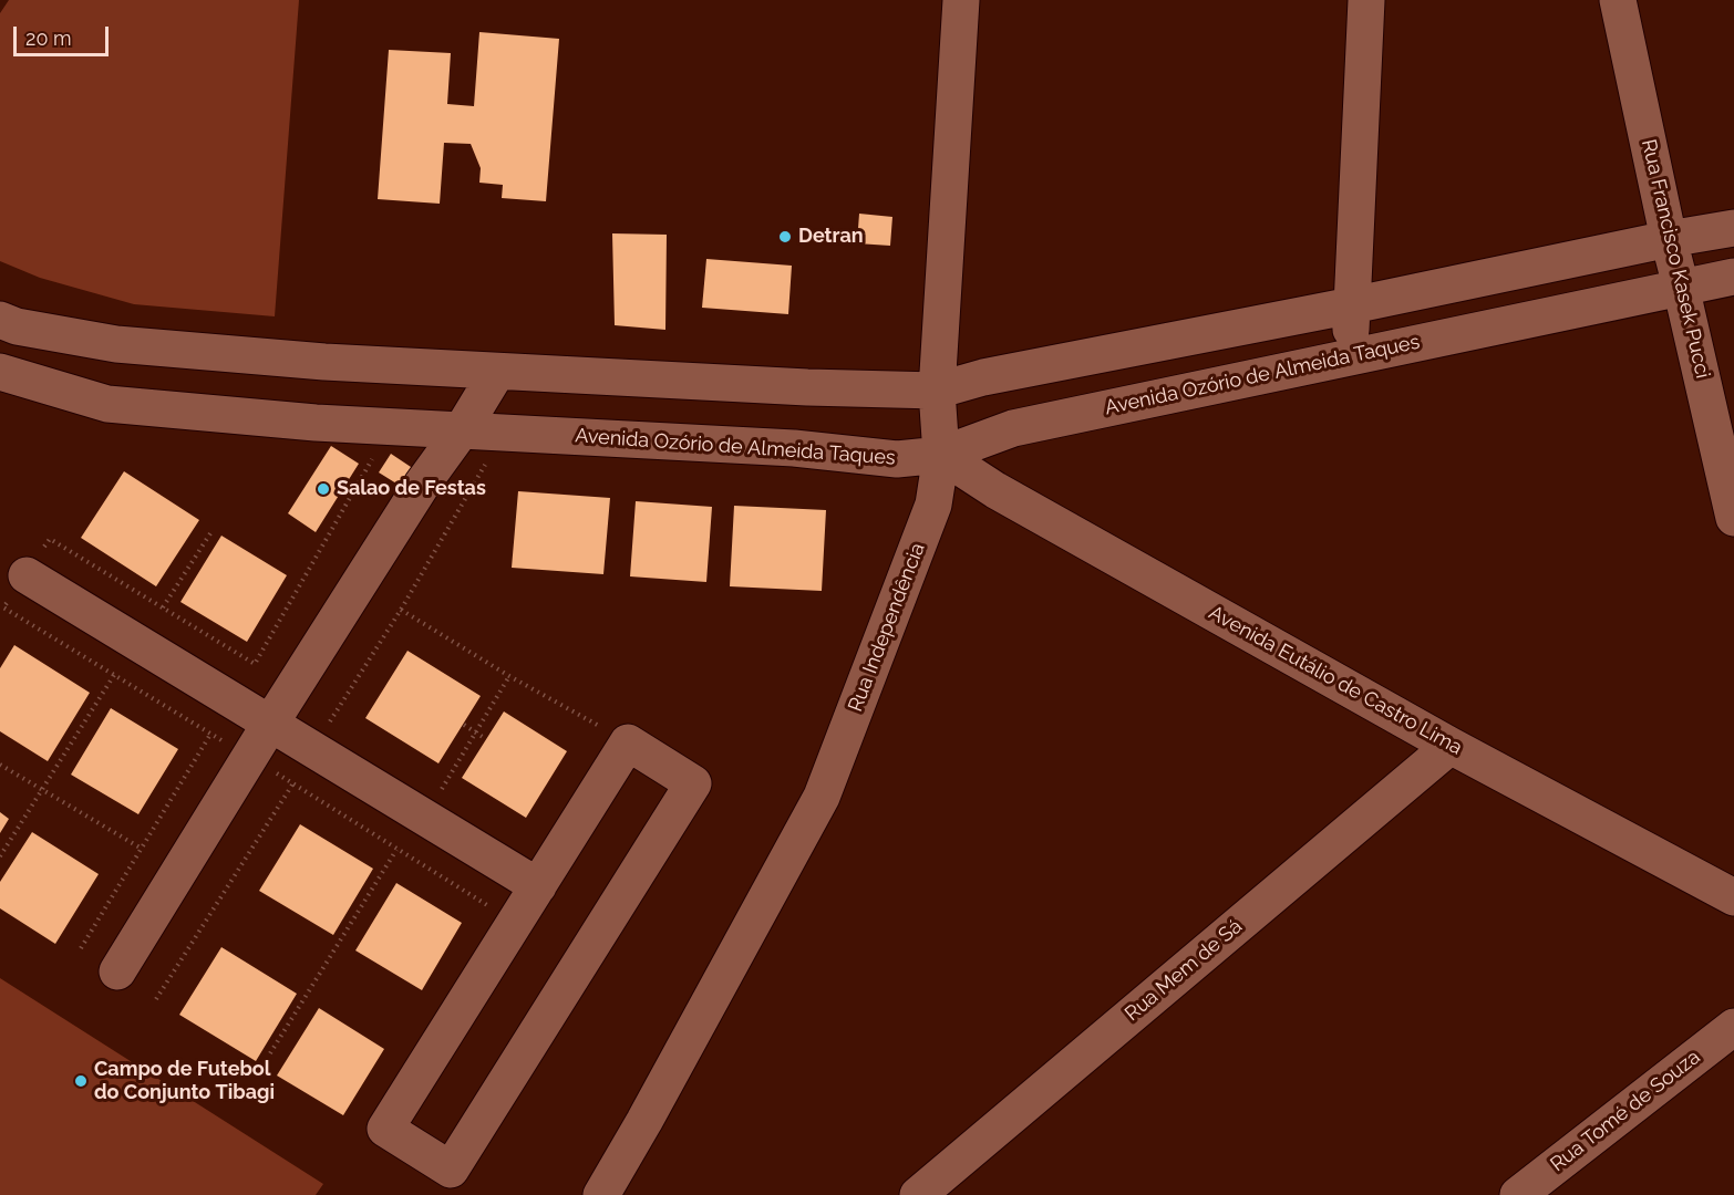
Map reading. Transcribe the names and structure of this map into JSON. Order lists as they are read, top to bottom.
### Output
{
  "streets": {
    "street": [
      "Rua Francisco Kasek Pucci",
      "Avenida Ozório de Almeida Taques",
      "Rua Independência",
      "Avenida Eutálio de Castro Lima",
      "Rua Mem de Sá",
      "Rua Tomé de Souza"
    ]
  },
  "crossings": [
    ["Rua Francisco Kasek Pucci", "Avenida Ozório de Almeida Taques"],
    ["Avenida Ozório de Almeida Taques", "Rua Independência"],
    ["Avenida Ozório de Almeida Taques", "Avenida Eutálio de Castro Lima"],
    ["Rua Independência", "Avenida Eutálio de Castro Lima"],
    ["Avenida Eutálio de Castro Lima", "Rua Mem de Sá"]
  ],
  "places": ["Detran", "Salao de Festas", "Campo de Futebol do Conjunto Tibagi"],
  "scale_bar": "20 m"
}
